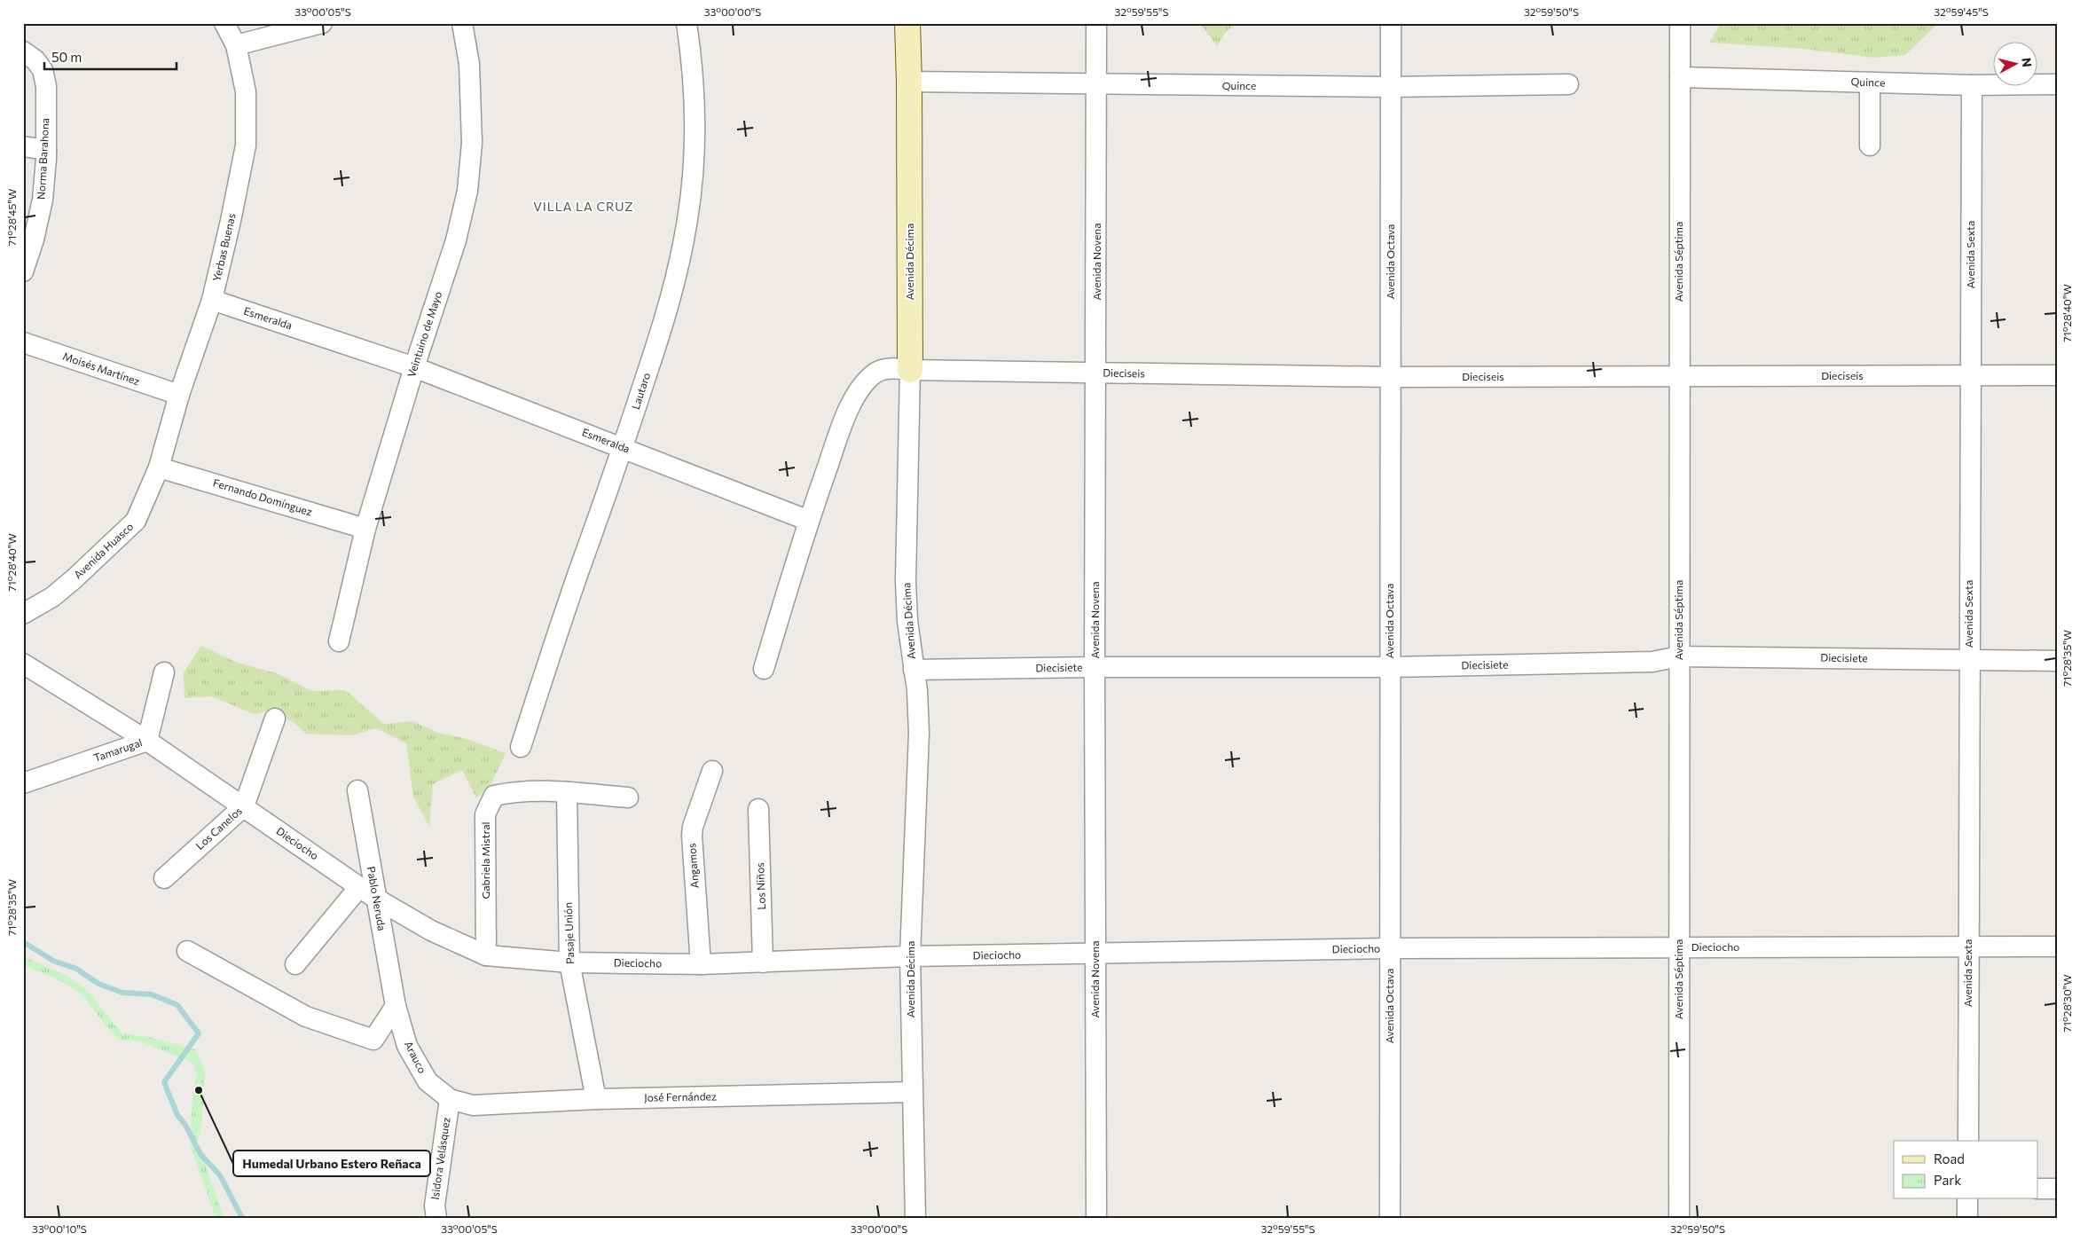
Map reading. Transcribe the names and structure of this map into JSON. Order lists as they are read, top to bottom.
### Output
{
  "streets": {
    "street": [
      "Quince",
      "Norma Barahona",
      "Yerbas Buenas",
      "Avenida Sexta",
      "Avenida Décima",
      "Avenida Novena",
      "Avenida Octava",
      "Avenida Séptima",
      "Esmeralda",
      "Veintuino de Mayo",
      "Moisés Martínez",
      "Dieciseis",
      "Lautaro",
      "Fernando Domínguez",
      "Avenida Huasco",
      "Diecisiete",
      "Tamarugal",
      "Los Canelos",
      "Dieciocho",
      "Gabriela Mistral",
      "Angamos",
      "Los Niños",
      "Pablo Neruda",
      "Pasaje Unión",
      "Arauco",
      "José Fernández",
      "Isidora Velásquez"
    ]
  },
  "crossings": [
    ["Quince", "Avenida Sexta"],
    ["Quince", "Avenida Décima"],
    ["Quince", "Avenida Novena"],
    ["Quince", "Avenida Octava"],
    ["Quince", "Avenida Séptima"],
    ["Yerbas Buenas", "Esmeralda"],
    ["Yerbas Buenas", "Moisés Martínez"],
    ["Yerbas Buenas", "Fernando Domínguez"],
    ["Yerbas Buenas", "Avenida Huasco"],
    ["Avenida Sexta", "Dieciseis"],
    ["Avenida Sexta", "Diecisiete"],
    ["Avenida Sexta", "Dieciocho"],
    ["Avenida Décima", "Dieciseis"],
    ["Avenida Décima", "Diecisiete"],
    ["Avenida Décima", "Dieciocho"],
    ["Avenida Décima", "José Fernández"],
    ["Avenida Novena", "Dieciseis"],
    ["Avenida Novena", "Diecisiete"],
    ["Avenida Novena", "Dieciocho"],
    ["Avenida Octava", "Dieciseis"],
    ["Avenida Octava", "Diecisiete"],
    ["Avenida Octava", "Dieciocho"],
    ["Avenida Séptima", "Dieciseis"],
    ["Avenida Séptima", "Diecisiete"],
    ["Avenida Séptima", "Dieciocho"],
    ["Esmeralda", "Veintuino de Mayo"],
    ["Esmeralda", "Lautaro"],
    ["Veintuino de Mayo", "Fernando Domínguez"],
    ["Fernando Domínguez", "Avenida Huasco"],
    ["Tamarugal", "Dieciocho"],
    ["Los Canelos", "Dieciocho"],
    ["Dieciocho", "Gabriela Mistral"],
    ["Dieciocho", "Angamos"],
    ["Dieciocho", "Los Niños"],
    ["Dieciocho", "Pablo Neruda"],
    ["Dieciocho", "Pasaje Unión"],
    ["Gabriela Mistral", "Pasaje Unión"],
    ["Pablo Neruda", "Arauco"],
    ["Pasaje Unión", "José Fernández"],
    ["Arauco", "José Fernández"],
    ["Arauco", "Isidora Velásquez"],
    ["José Fernández", "Isidora Velásquez"]
  ],
  "districts": ["VILLA LA CRUZ"],
  "places": ["Humedal Urbano Estero Reñaca"],
  "legend": ["Road", "Park"],
  "scale_bar": "50 m",
  "north": "right",
  "coordinates": [
    "33°00'05\"S",
    "33°00'00\"S",
    "32°59'55\"S",
    "32°59'50\"S",
    "32°59'45\"S",
    "71°28'45\"W",
    "71°28'40\"W",
    "71°28'35\"W",
    "71°28'30\"W",
    "33°00'10\"S"
  ]
}
